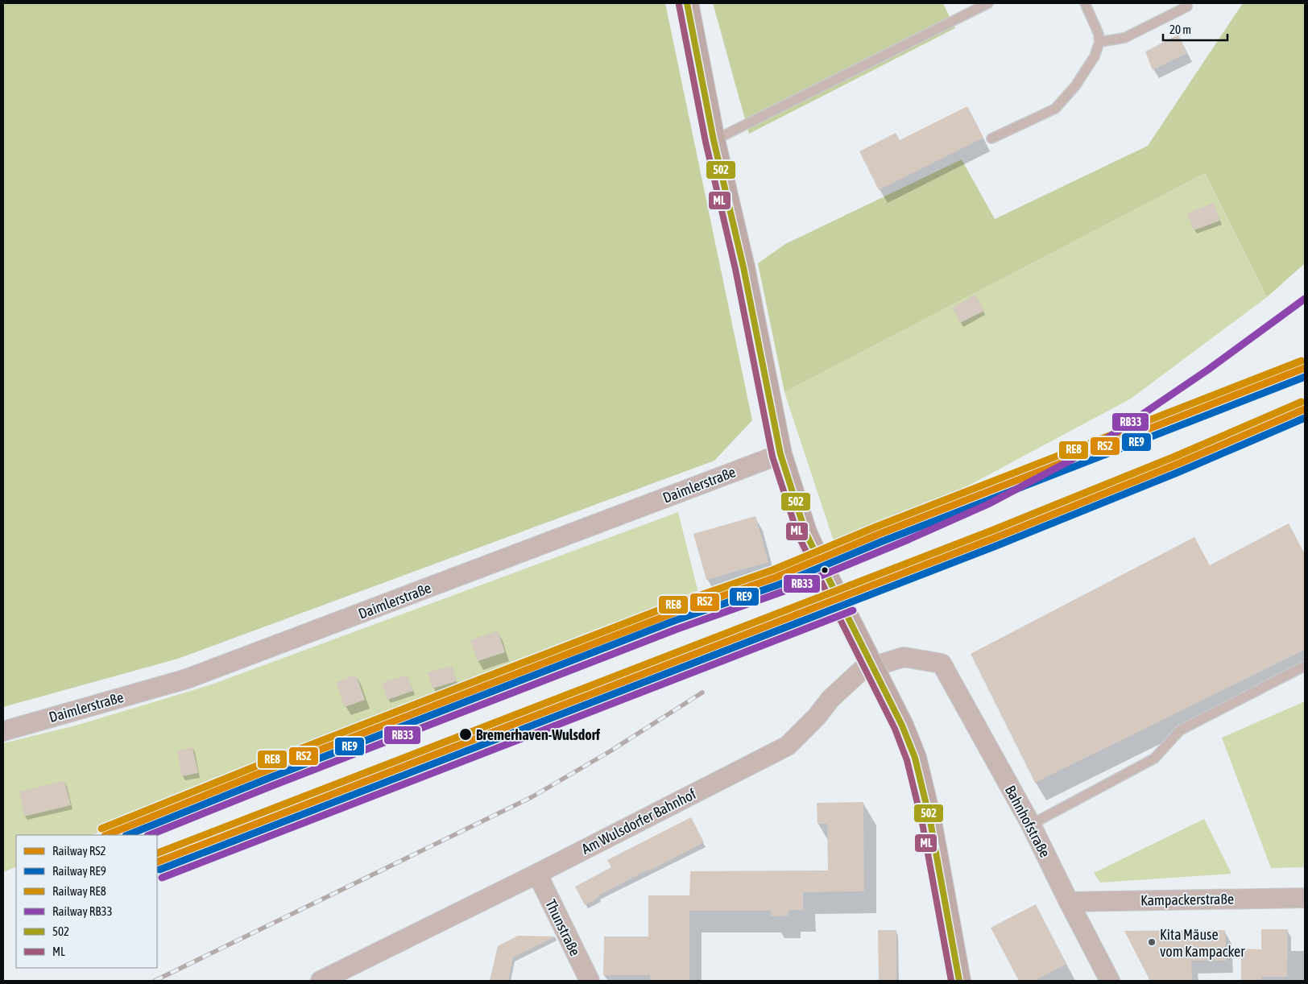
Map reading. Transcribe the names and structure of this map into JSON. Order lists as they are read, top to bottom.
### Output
{
  "streets": {
    "street": [
      "Daimlerstraße",
      "Am Wulsdorfer Bahnhof",
      "Bahnhofstraße",
      "Kampackerstraße",
      "Thunstraße"
    ]
  },
  "crossings": [
    ["Am Wulsdorfer Bahnhof", "Bahnhofstraße"],
    ["Am Wulsdorfer Bahnhof", "Thunstraße"],
    ["Bahnhofstraße", "Kampackerstraße"]
  ],
  "places": ["Bremerhaven-Wulsdorf", "Kita Mäuse vom Kampacker"],
  "lines": [
    "transit line 502",
    "transit line ML",
    "rail line RB33",
    "rail line RE8",
    "rail line RS2",
    "rail line RE9"
  ],
  "legend": [
    "Railway RS2",
    "Railway RE9",
    "Railway RE8",
    "Railway RB33",
    "502",
    "ML"
  ],
  "scale_bar": "20 m"
}
